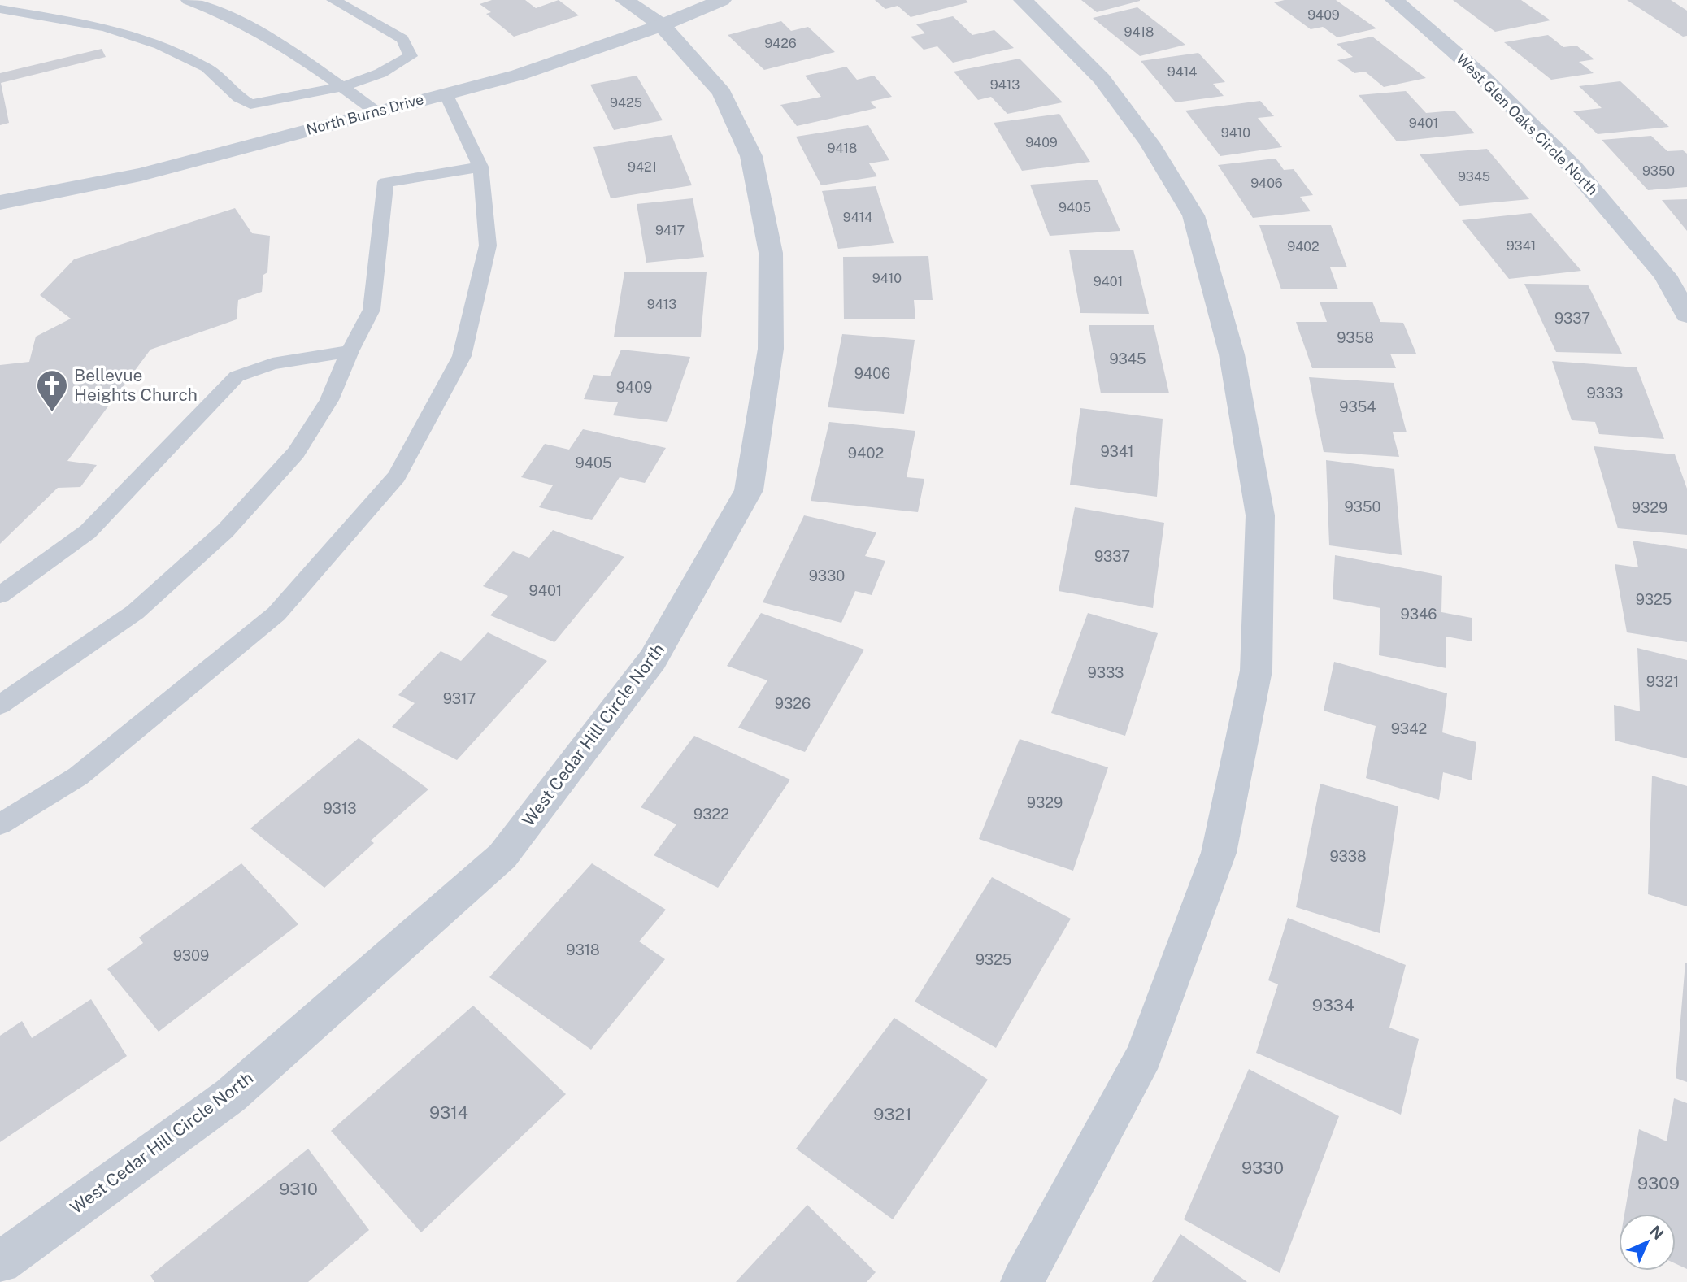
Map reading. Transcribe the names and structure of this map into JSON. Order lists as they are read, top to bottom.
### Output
{
  "streets": {
    "street": ["North Burns Drive", "West Glen Oaks Circle North", "West Cedar Hill Circle North"]
  },
  "crossings": [
    ["North Burns Drive", "West Cedar Hill Circle North"]
  ],
  "places": {
    "church": ["Bellevue Heights Church"]
  },
  "house_numbers": [
    "9409",
    "9418",
    "9426",
    "9414",
    "9413",
    "9425",
    "9401",
    "9410",
    "9409",
    "9418",
    "9421",
    "9350",
    "9345",
    "9406",
    "9405",
    "9414",
    "9417",
    "9341",
    "9402",
    "9410",
    "9401",
    "9413",
    "9337",
    "9358",
    "9345",
    "9406",
    "9409",
    "9333",
    "9354",
    "9341",
    "9402",
    "9405",
    "9350",
    "9329",
    "9337",
    "9330",
    "9401",
    "9325",
    "9346",
    "9333",
    "9321",
    "9317",
    "9326",
    "9342",
    "9329",
    "9313",
    "9322",
    "9338",
    "9318",
    "9309",
    "9325",
    "9334",
    "9314",
    "9321",
    "9330",
    "9309",
    "9310"
  ],
  "north": "top right"
}
